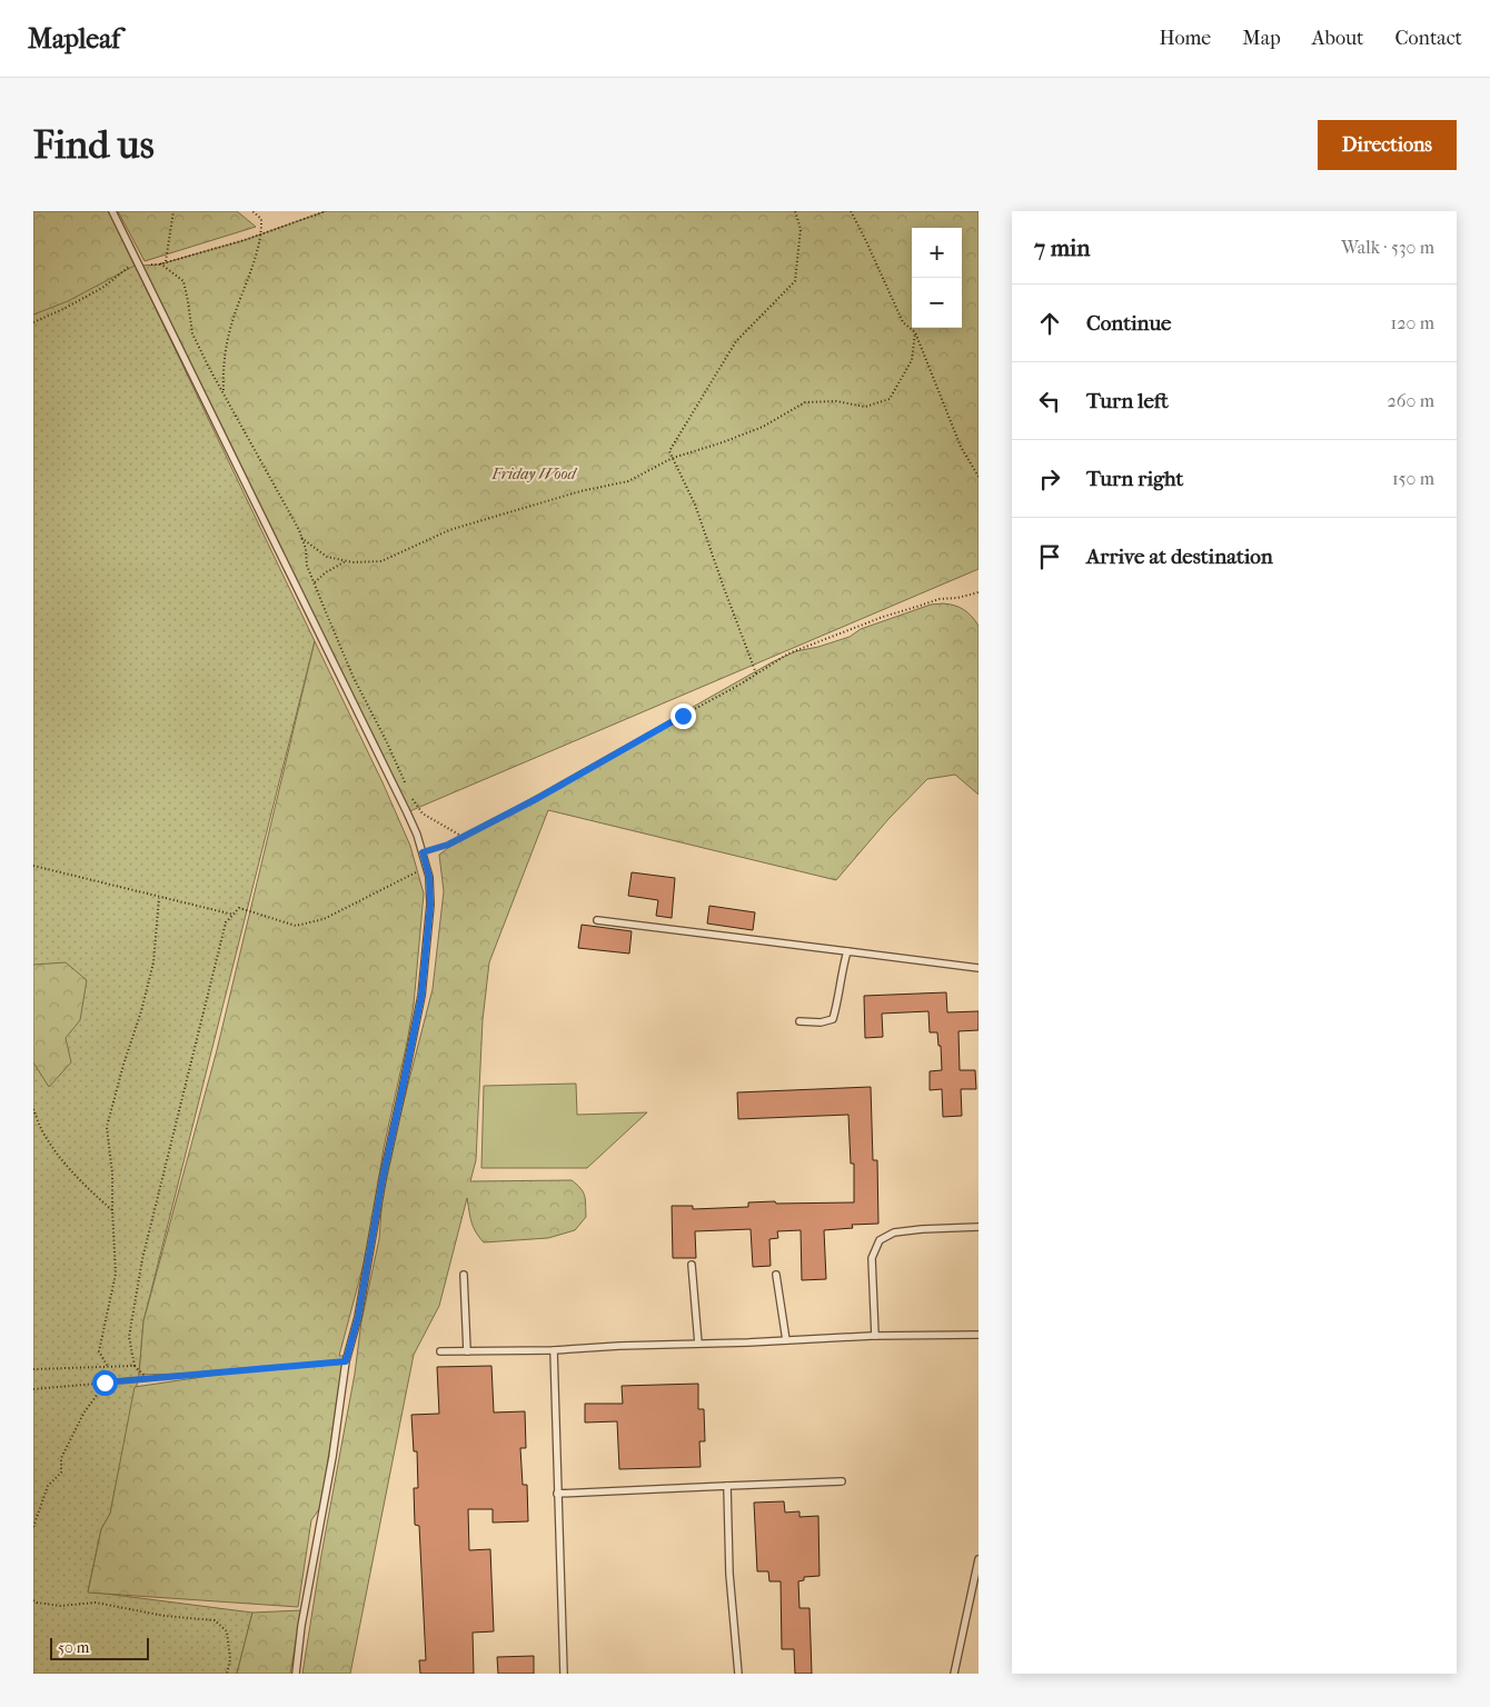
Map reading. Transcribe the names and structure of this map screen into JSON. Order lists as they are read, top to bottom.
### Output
{
  "parks": ["Friday Wood"],
  "scale_bar": "50 m",
  "page": {
    "header": "Mapleaf",
    "nav": [
      "Home",
      "Map",
      "About",
      "Contact"
    ],
    "buttons": "Directions",
    "title": "Find us",
    "heading": ["7 min", "Walk · 530 m"],
    "map_buttons": ["+", "−"],
    "list": [
      ["Continue", "120 m"],
      ["Turn left", "260 m"],
      ["Turn right", "150 m"],
      "Arrive at destination"
    ],
    "scale": "50 m"
  }
}
